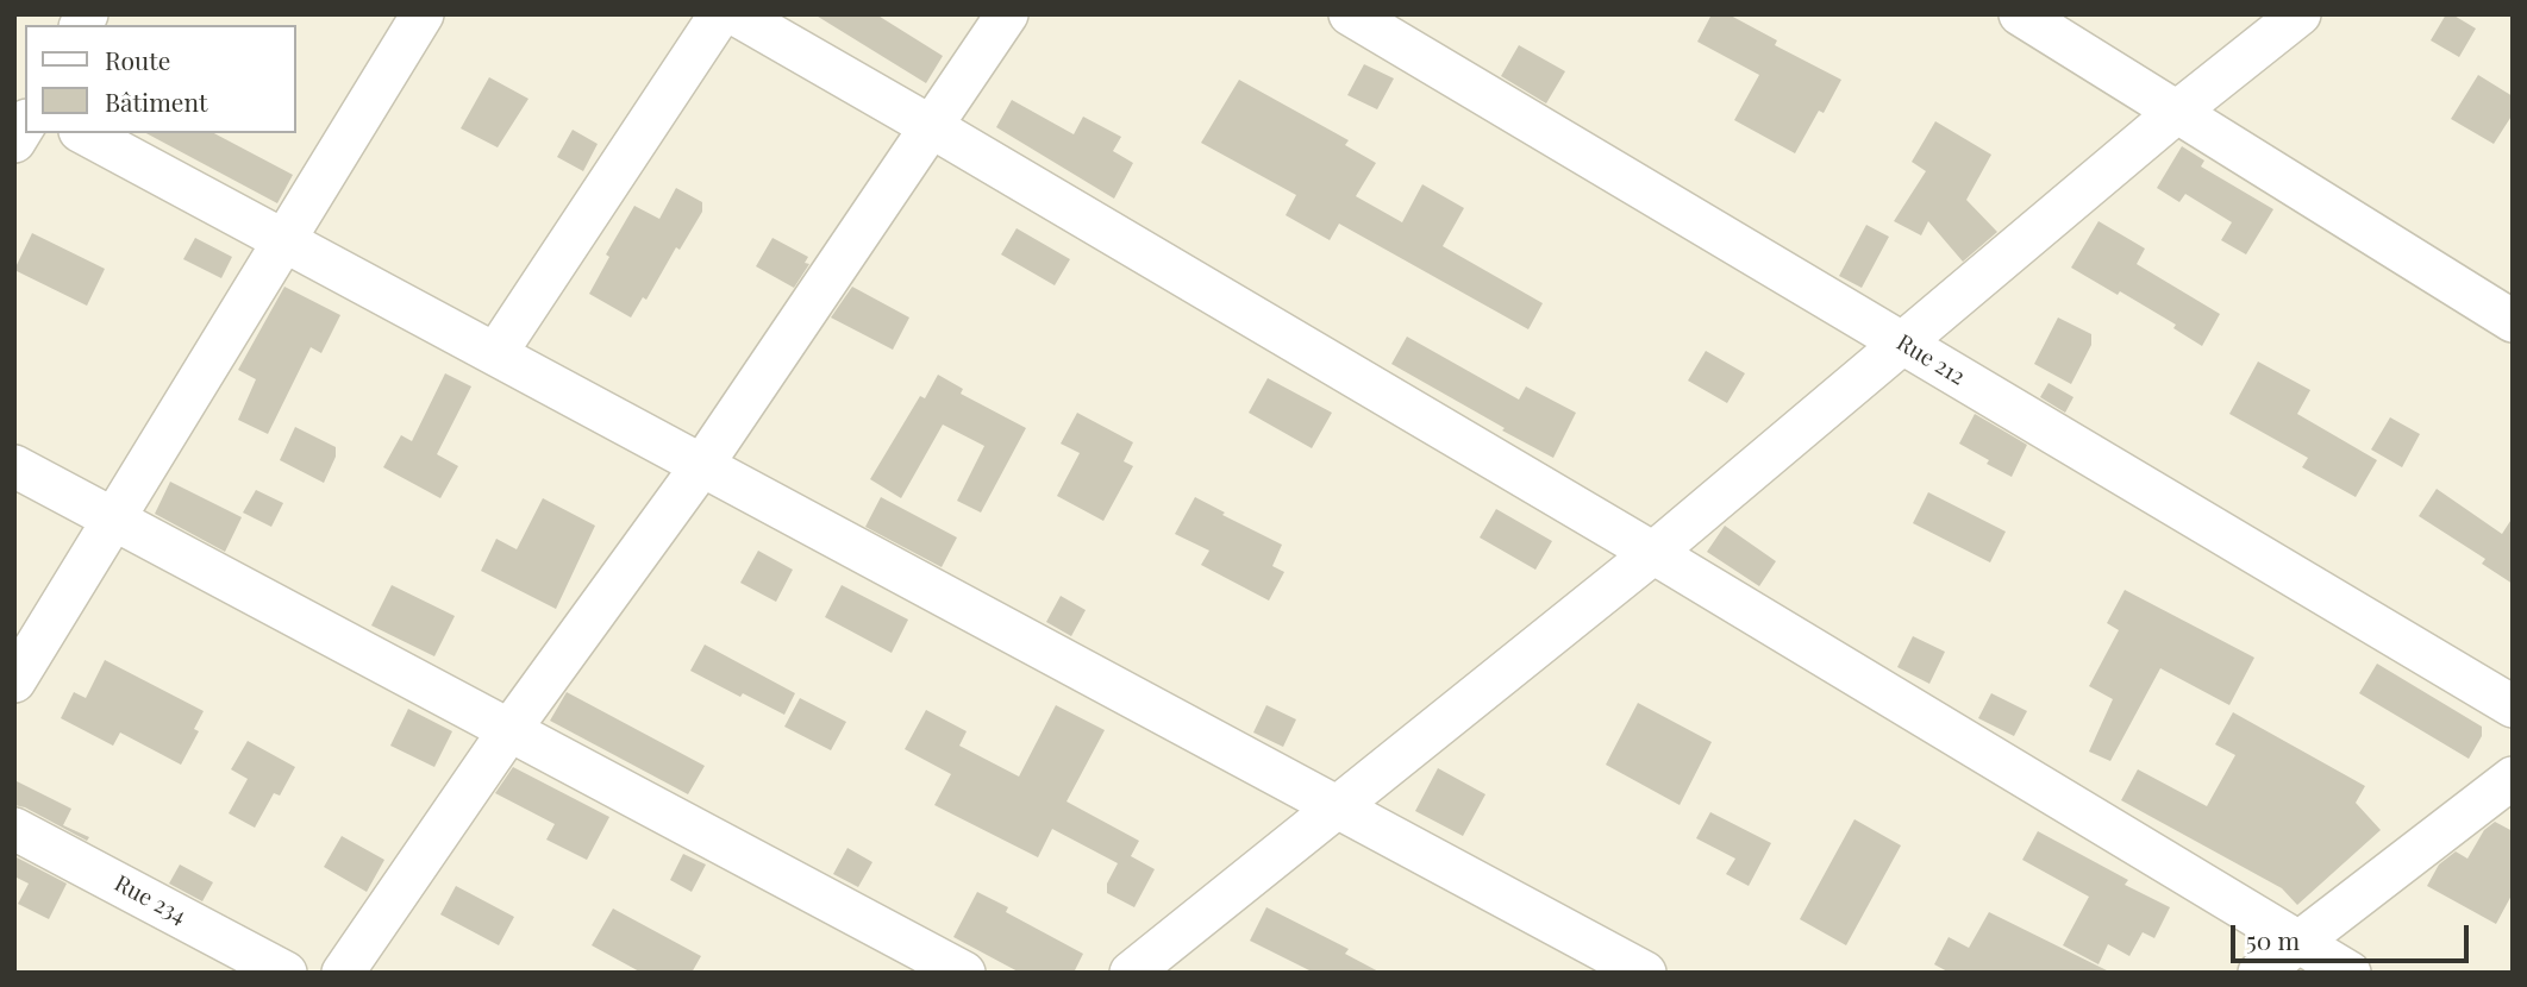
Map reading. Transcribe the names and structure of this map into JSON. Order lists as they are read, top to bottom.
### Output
{
  "streets": {
    "street": ["Rue 212", "Rue 234"]
  },
  "legend": ["Route", "Bâtiment"],
  "scale_bar": "50 m"
}
